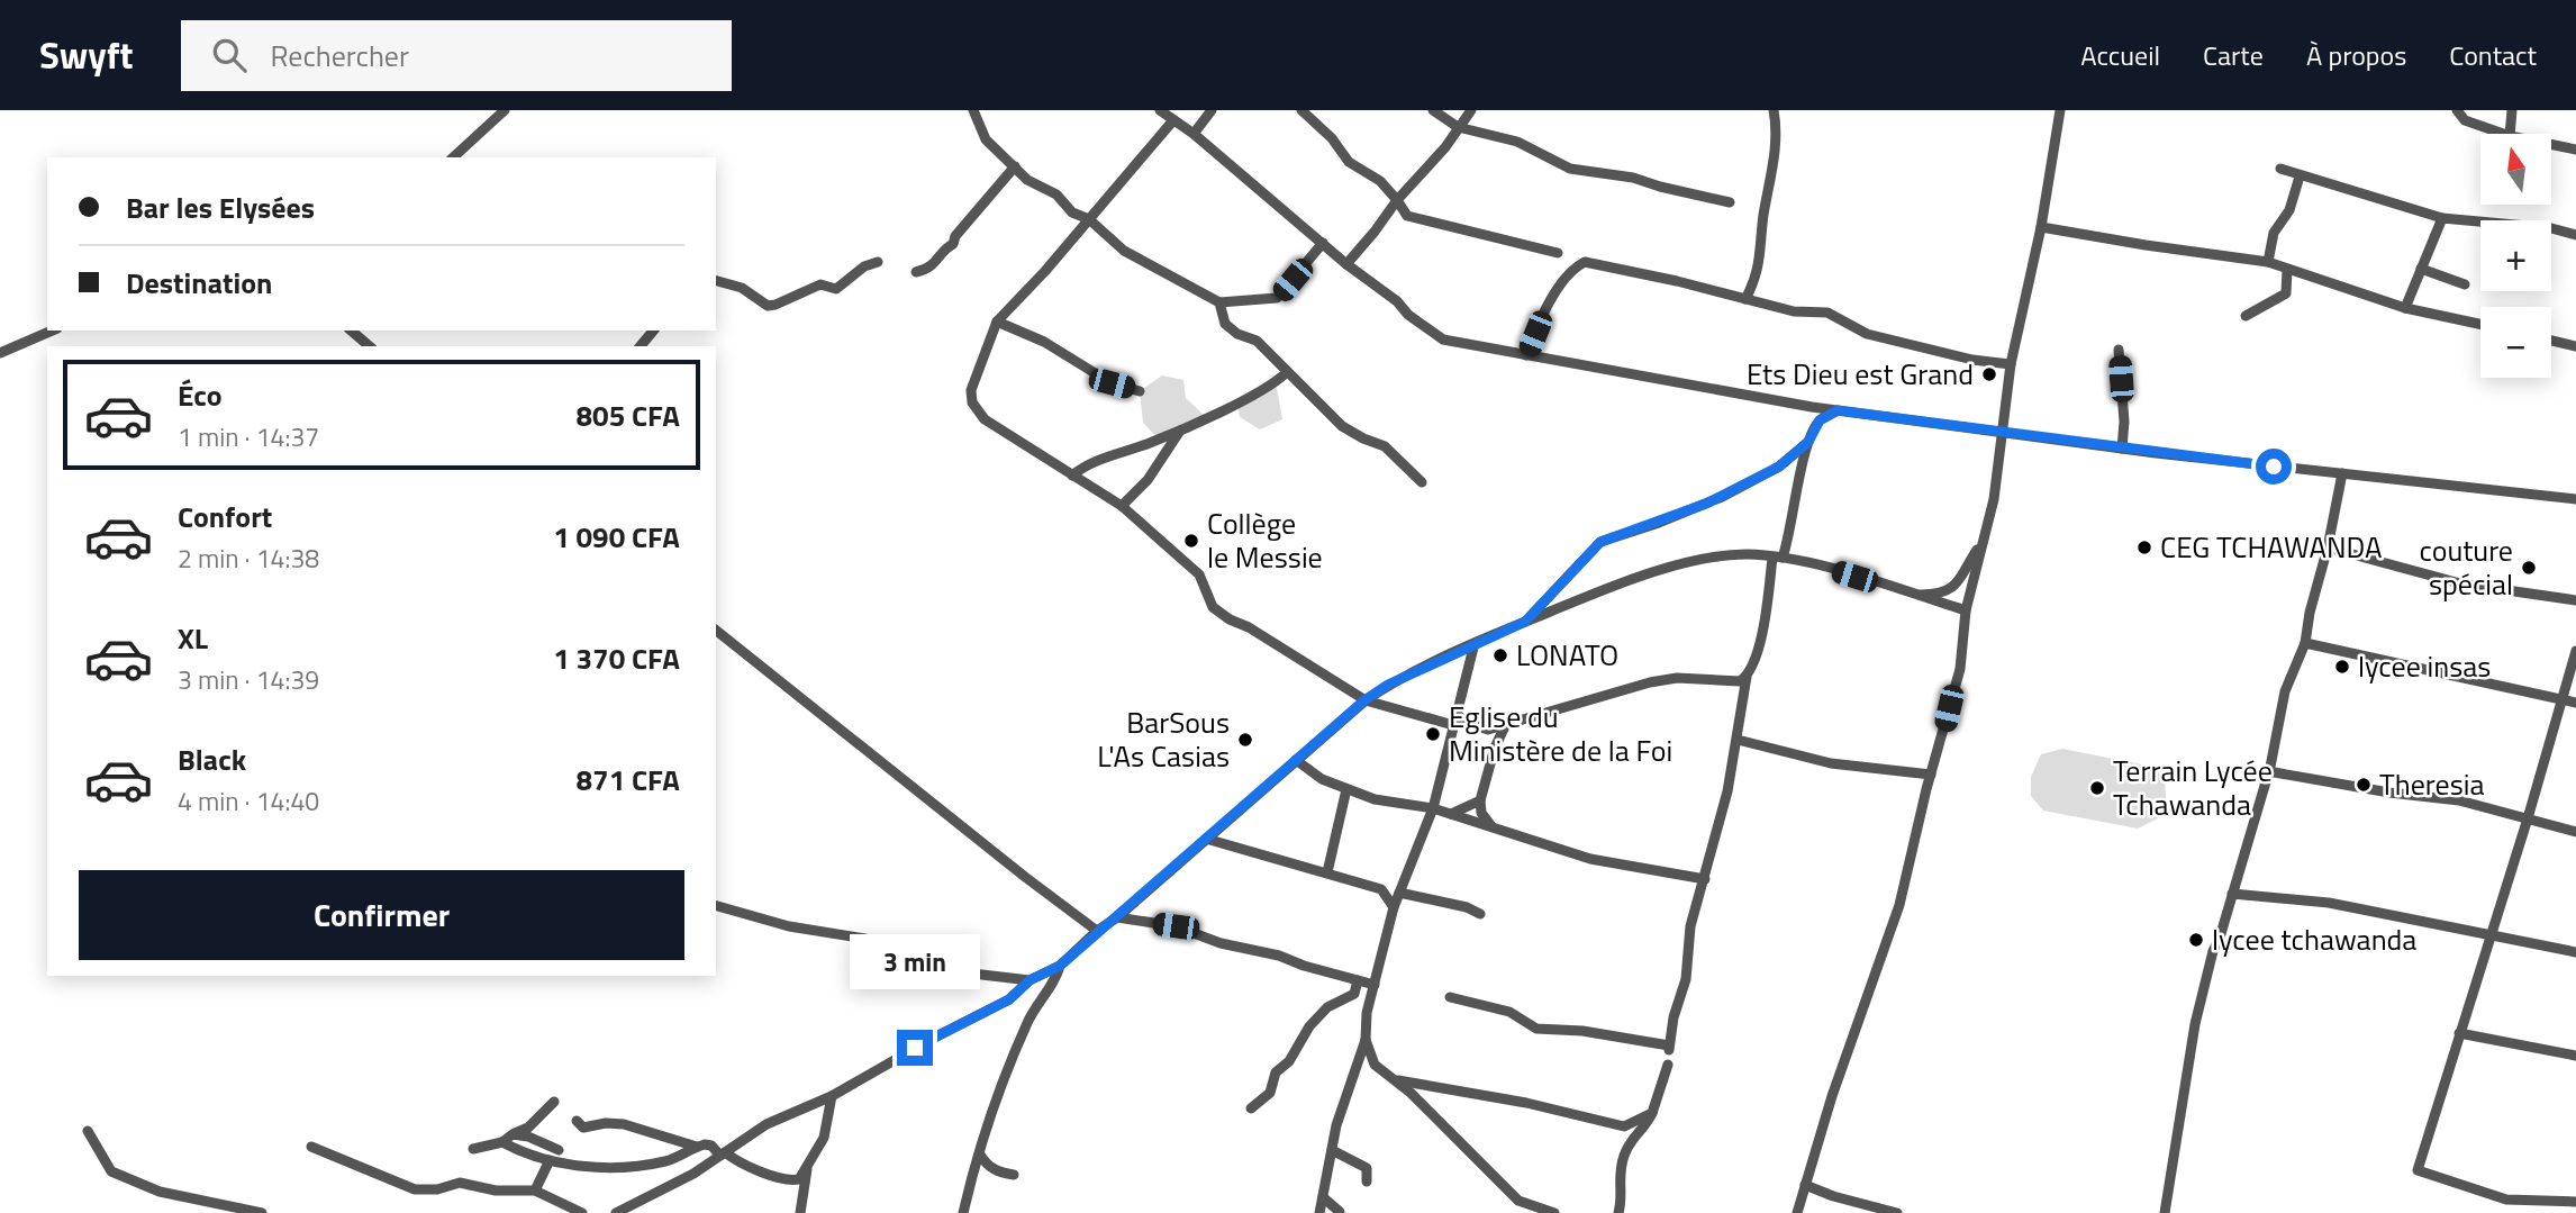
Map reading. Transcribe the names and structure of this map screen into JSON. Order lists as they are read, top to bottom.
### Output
{
  "places": [
    "Ets Dieu est Grand",
    "Collège le Messie",
    "CEG TCHAWANDA",
    "couture spécial",
    "LONATO",
    "lycee insas",
    "Eglise du Ministère de la Foi",
    "BarSous L'As Casias",
    "Theresia",
    "Terrain Lycée Tchawanda",
    "lycee tchawanda"
  ],
  "north": "top",
  "page": {
    "header": "Swyft",
    "search": "Rechercher",
    "nav": [
      "Accueil",
      "Carte",
      "À propos",
      "Contact"
    ],
    "map_buttons": ["+", "−"],
    "banner": ["Bar les Elysées", "Destination"],
    "list": [
      {
        "name": "Éco",
        "note": "1 min · 14:37",
        "value": "805 CFA"
      },
      {
        "name": "Confort",
        "note": "2 min · 14:38",
        "value": "1 090 CFA"
      },
      {
        "name": "XL",
        "note": "3 min · 14:39",
        "value": "1 370 CFA"
      },
      {
        "name": "Black",
        "note": "4 min · 14:40",
        "value": "871 CFA"
      }
    ],
    "buttons": "Confirmer",
    "bubble": "3 min"
  }
}
